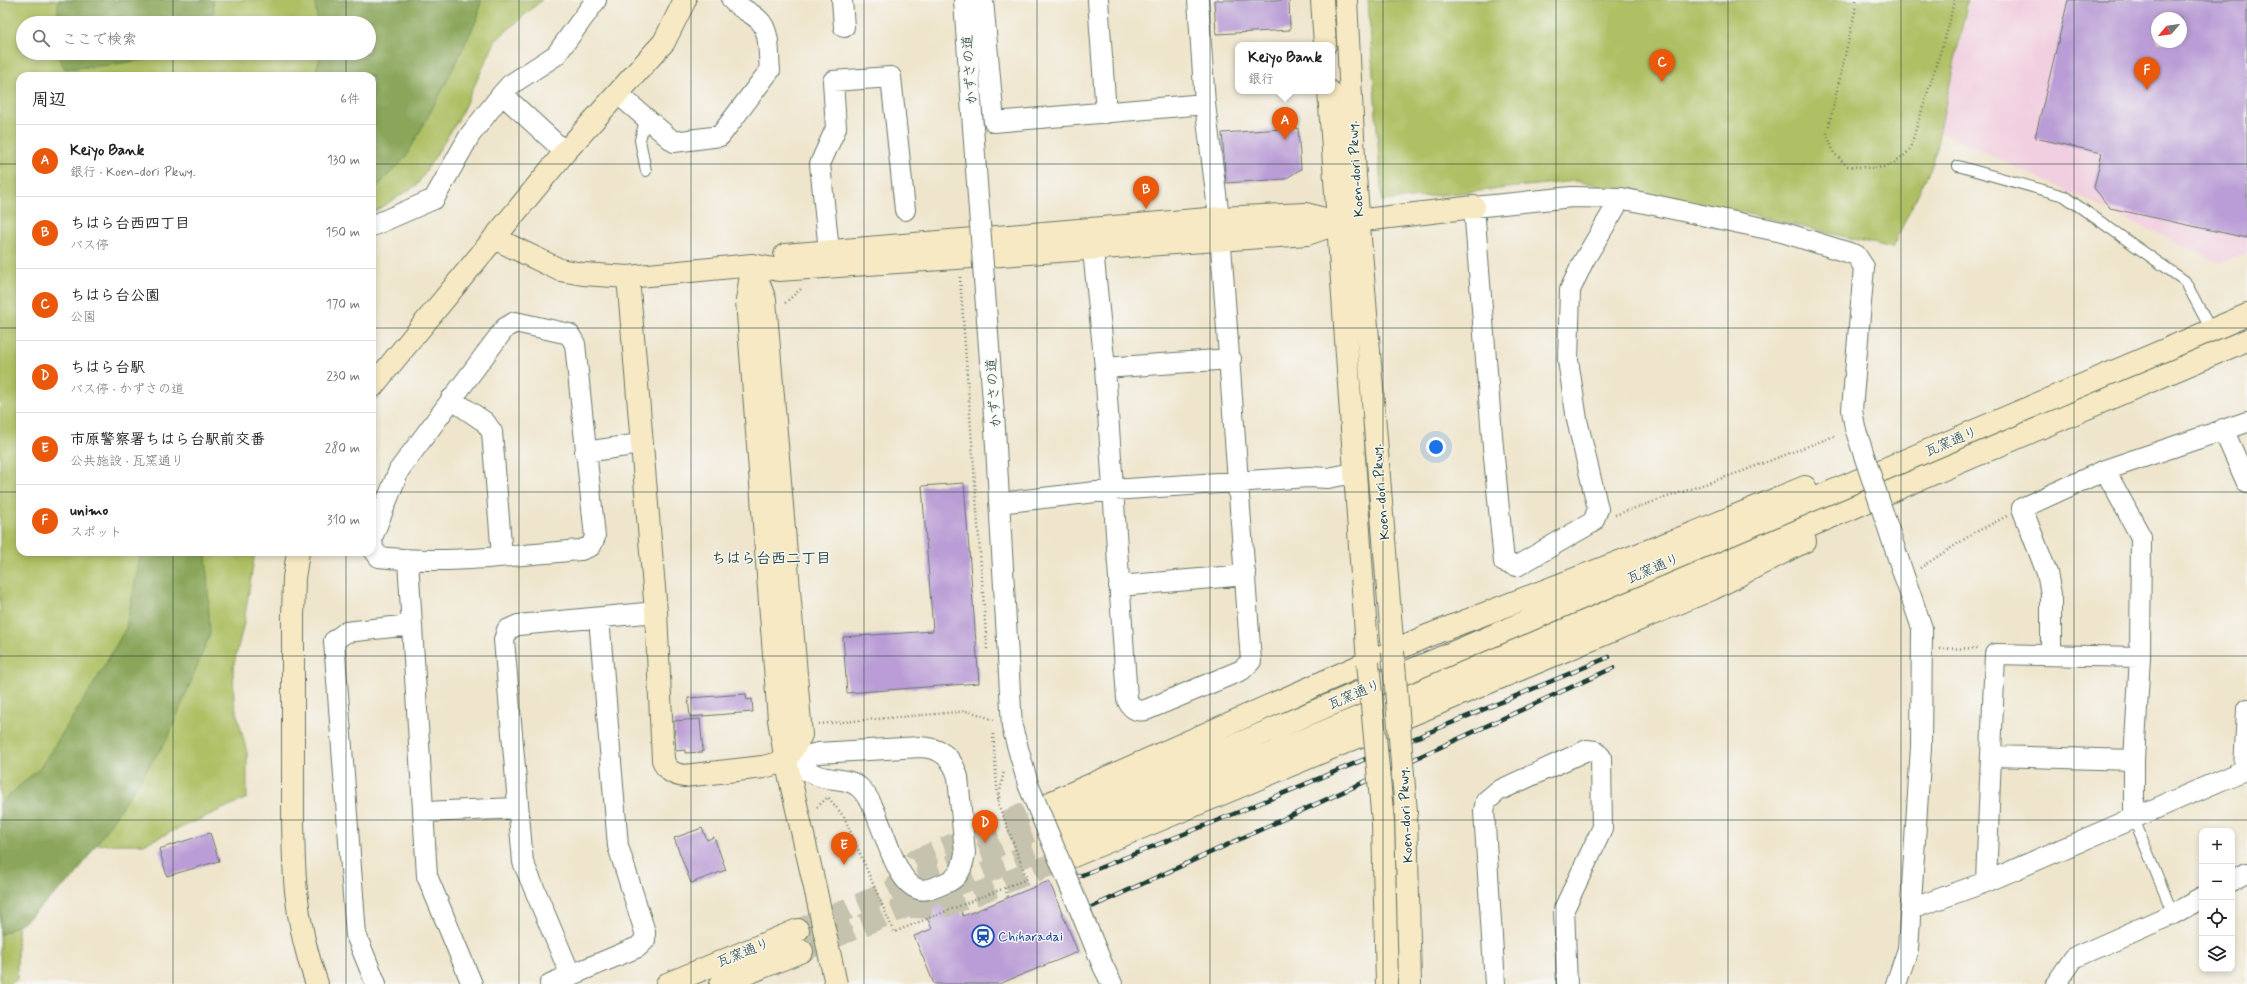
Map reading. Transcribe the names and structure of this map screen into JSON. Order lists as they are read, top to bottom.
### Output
{
  "streets": {
    "street": ["かずさの道", "Koen-dori Pkwy.", "瓦窯通り"]
  },
  "districts": ["ちはら台西二丁目"],
  "places": {
    "station": ["Chiharadai"]
  },
  "north": "bottom left",
  "page": {
    "search": "ここで検索",
    "popup": ["Keiyo Bank", "銀行"],
    "pins": [
      "C",
      "F",
      "A",
      "B",
      "D",
      "E"
    ],
    "heading": ["周辺", "6件"],
    "list": [
      {
        "mark": "A",
        "name": "Keiyo Bank",
        "note": "銀行 · Koen-dori Pkwy.",
        "value": "130 m"
      },
      {
        "mark": "B",
        "name": "ちはら台西四丁目",
        "note": "バス停",
        "value": "150 m"
      },
      {
        "mark": "C",
        "name": "ちはら台公園",
        "note": "公園",
        "value": "170 m"
      },
      {
        "mark": "D",
        "name": "ちはら台駅",
        "note": "バス停 · かずさの道",
        "value": "230 m"
      },
      {
        "mark": "E",
        "name": "市原警察署ちはら台駅前交番",
        "note": "公共施設 · 瓦窯通り",
        "value": "280 m"
      },
      {
        "mark": "F",
        "name": "unimo",
        "note": "スポット",
        "value": "310 m"
      }
    ],
    "map_buttons": ["+", "−"]
  }
}
